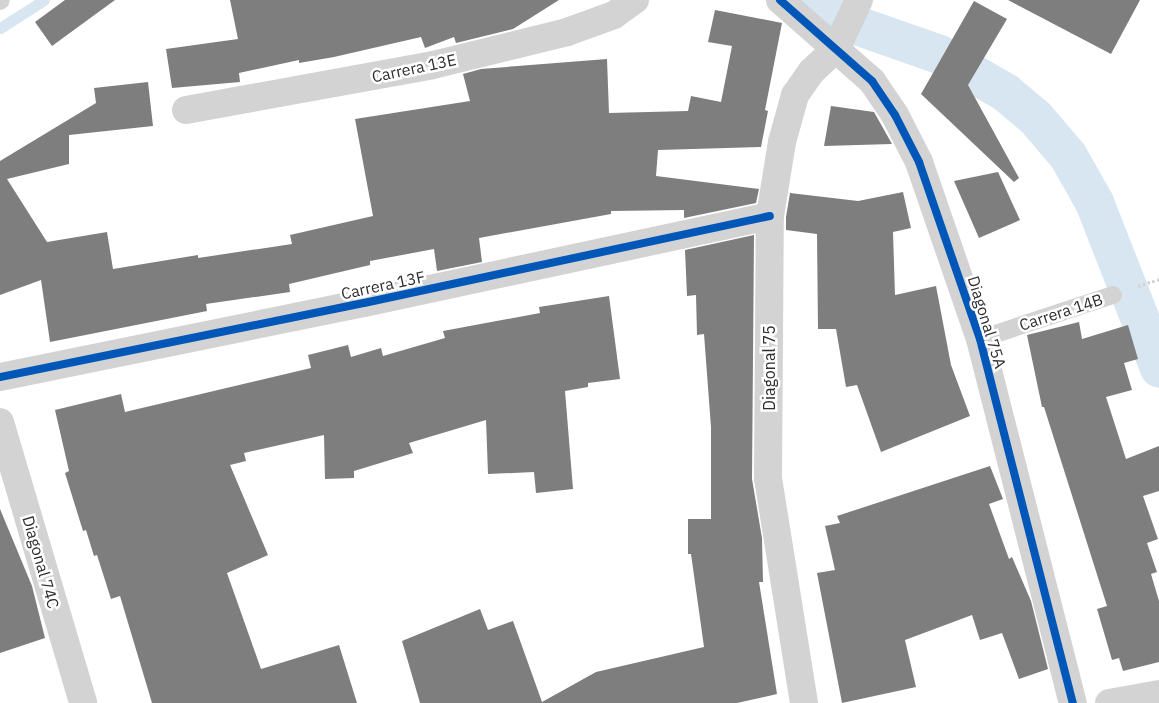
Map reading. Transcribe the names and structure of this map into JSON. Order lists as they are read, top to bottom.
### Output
{
  "streets": {
    "street": [
      "Carrera 13E",
      "Carrera 13F",
      "Diagonal 75A",
      "Diagonal 75",
      "Diagonal 74C"
    ],
    "lane": ["Carrera 14B"]
  },
  "crossings": [
    ["Carrera 13F", "Diagonal 75"],
    ["Carrera 14B", "Diagonal 75A"],
    ["Diagonal 75A", "Diagonal 75"]
  ]
}
